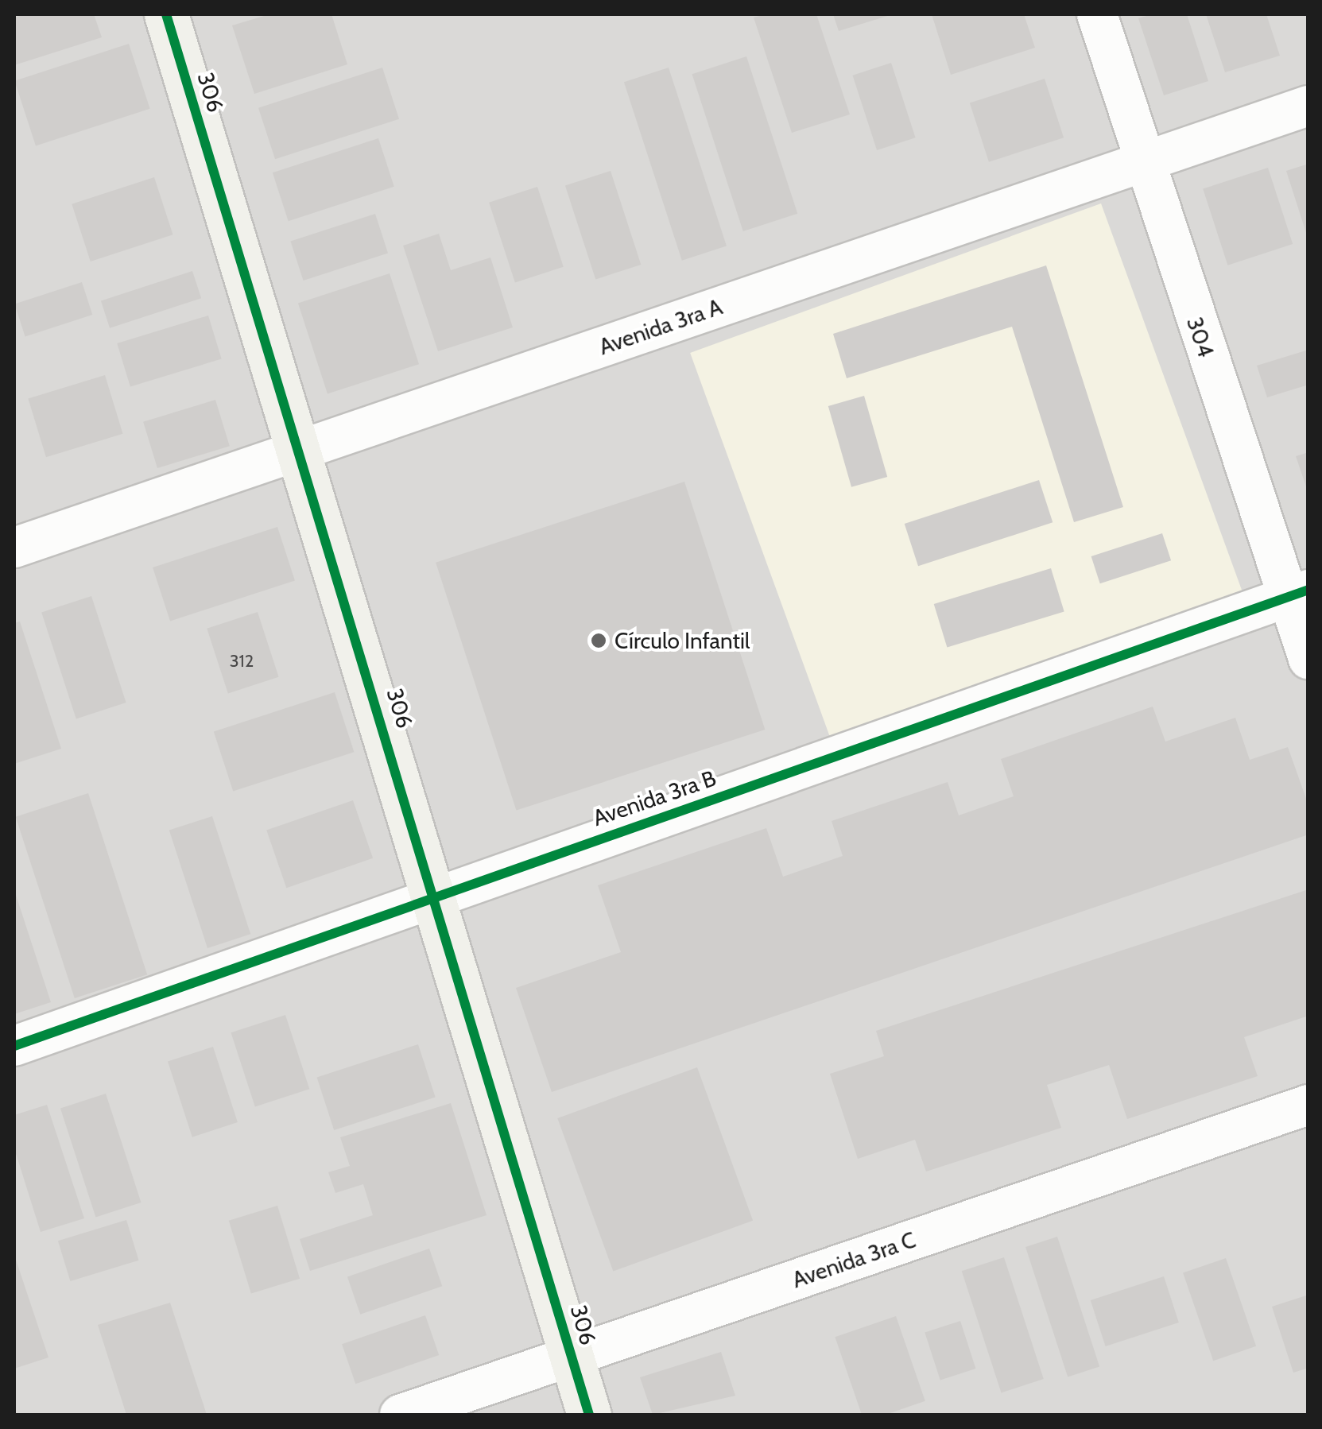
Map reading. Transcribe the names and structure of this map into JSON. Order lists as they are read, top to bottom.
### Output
{
  "streets": {
    "street": [
      "306",
      "Avenida 3ra A",
      "304",
      "Avenida 3ra B",
      "Avenida 3ra C"
    ]
  },
  "crossings": [
    ["306", "Avenida 3ra A"],
    ["306", "Avenida 3ra B"],
    ["306", "Avenida 3ra C"],
    ["Avenida 3ra A", "304"],
    ["304", "Avenida 3ra B"]
  ],
  "places": ["Círculo Infantil"],
  "house_numbers": ["312"]
}
